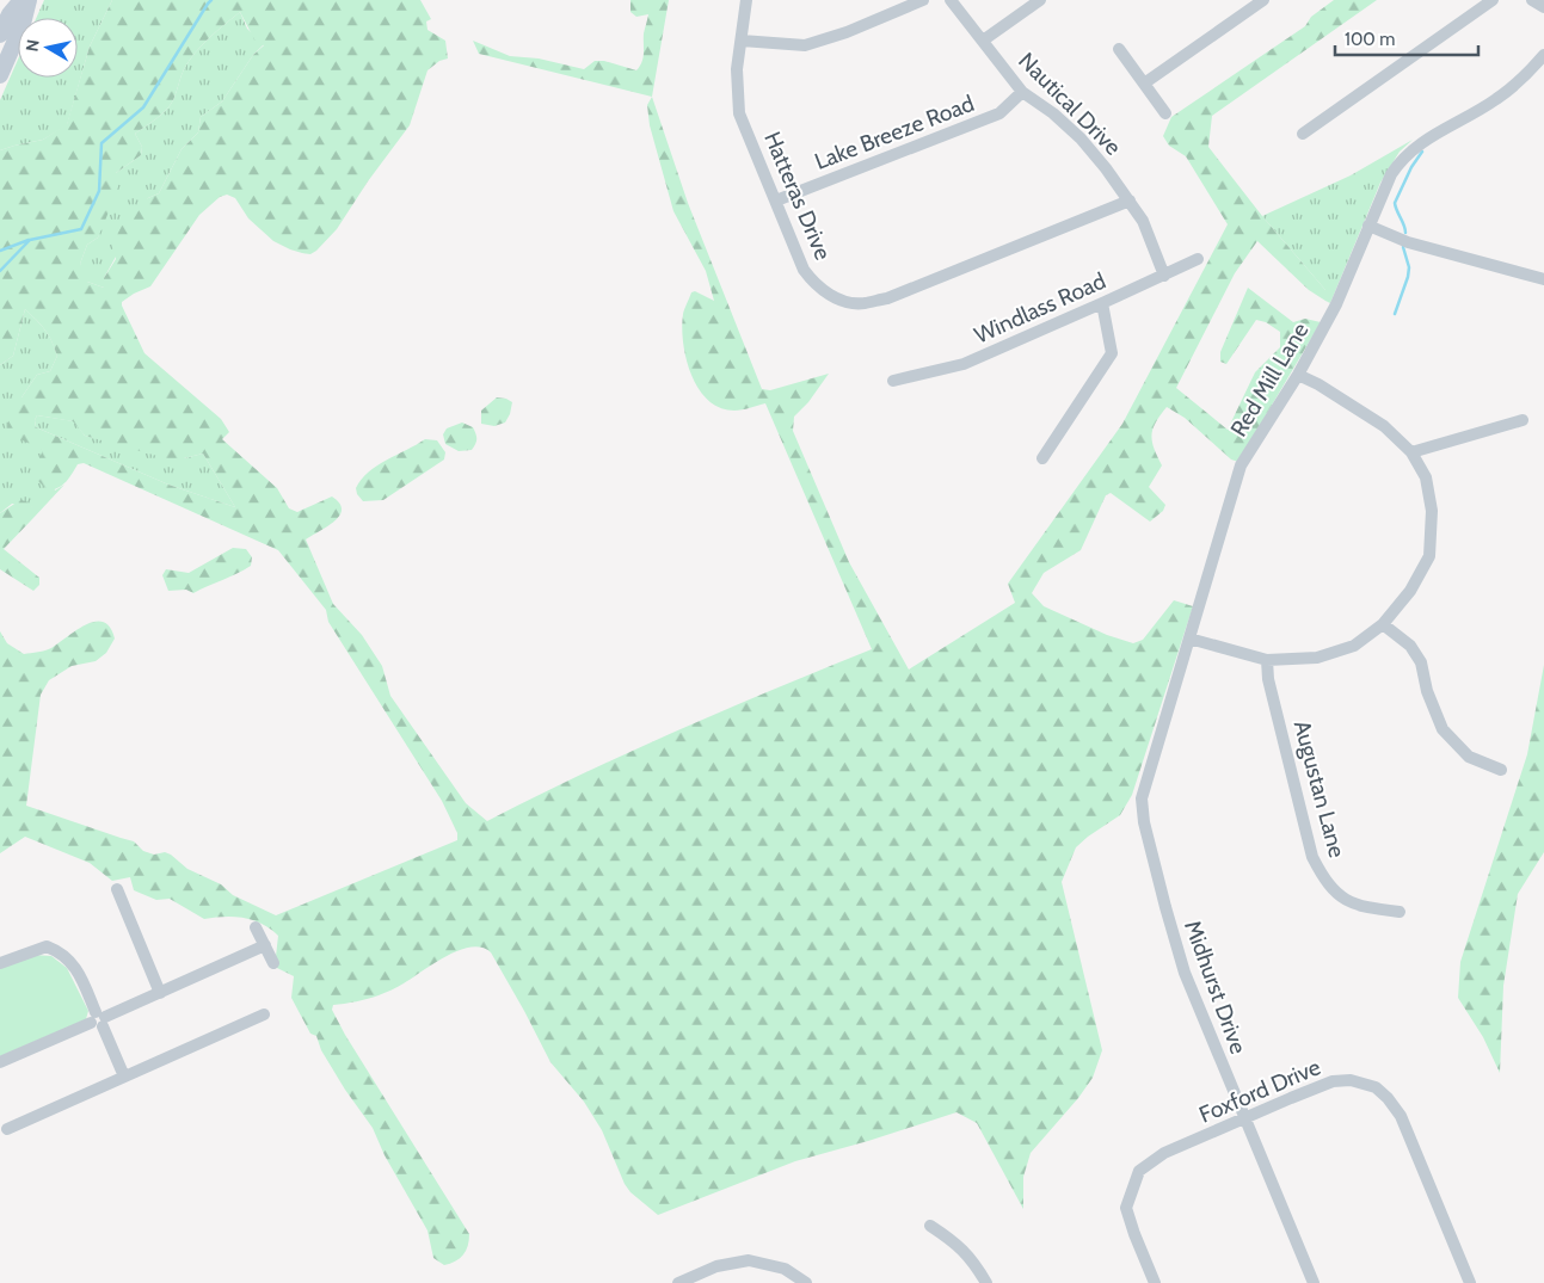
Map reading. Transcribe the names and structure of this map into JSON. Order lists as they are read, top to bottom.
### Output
{
  "streets": {
    "street": [
      "Nautical Drive",
      "Lake Breeze Road",
      "Hatteras Drive",
      "Windlass Road",
      "Red Mill Lane",
      "Augustan Lane",
      "Midhurst Drive",
      "Foxford Drive"
    ]
  },
  "crossings": [
    ["Nautical Drive", "Lake Breeze Road"],
    ["Nautical Drive", "Hatteras Drive"],
    ["Nautical Drive", "Windlass Road"],
    ["Lake Breeze Road", "Hatteras Drive"],
    ["Red Mill Lane", "Midhurst Drive"],
    ["Midhurst Drive", "Foxford Drive"]
  ],
  "scale_bar": "100 m",
  "north": "left"
}
